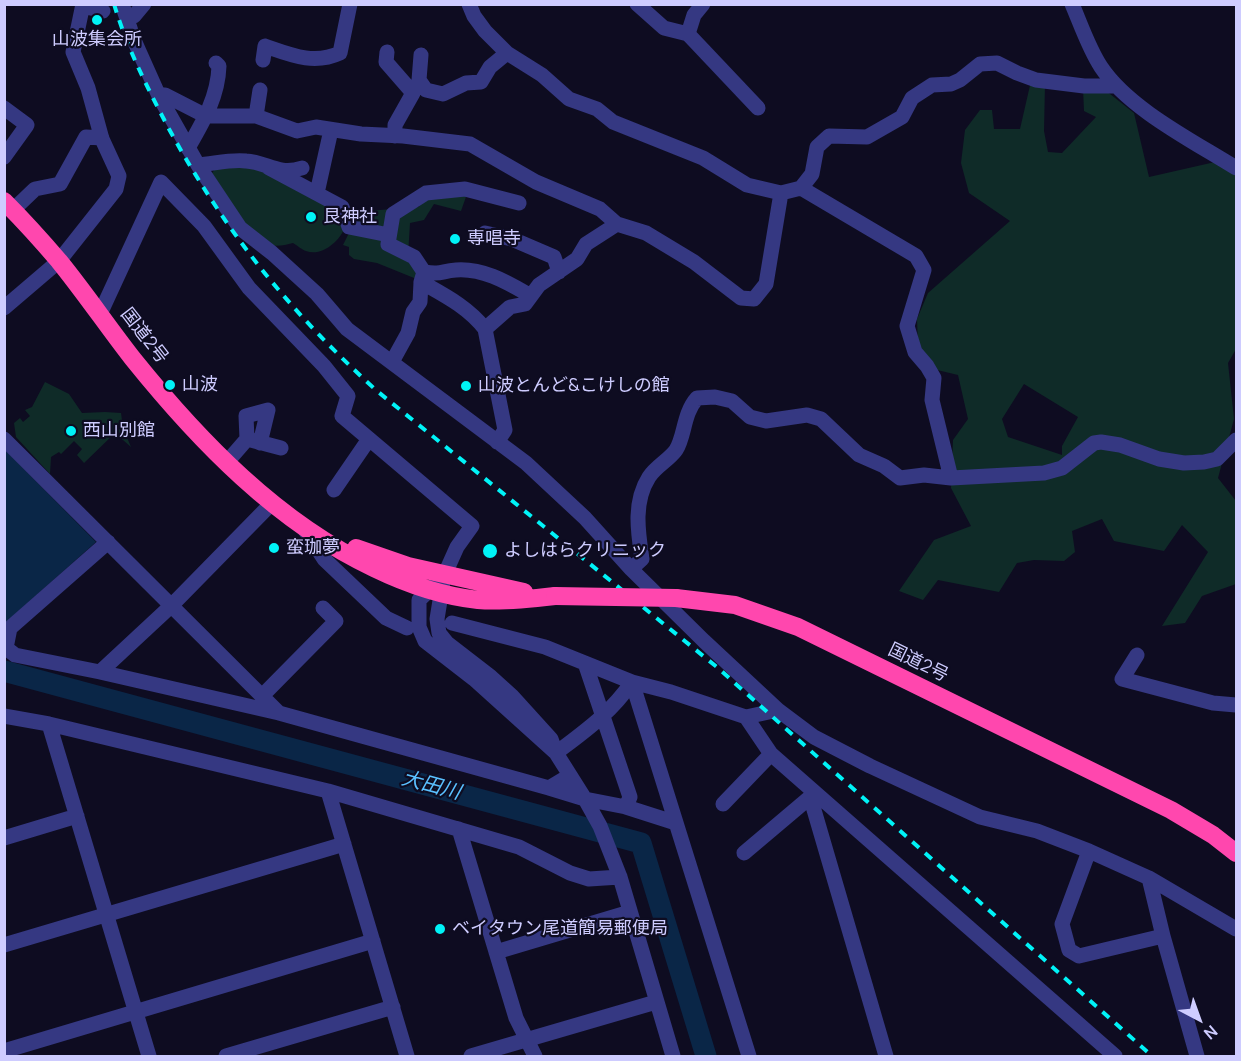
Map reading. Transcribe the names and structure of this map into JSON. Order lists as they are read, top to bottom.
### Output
{
  "streets": {
    "highway": ["国道2号"]
  },
  "water": ["大田川"],
  "places": [
    "山波集会所",
    "艮神社",
    "専唱寺",
    "山波",
    "山波とんど&こけしの館",
    "西山別館",
    "蛮珈夢",
    "よしはらクリニック",
    "ベイタウン尾道簡易郵便局"
  ],
  "north": "bottom right"
}
